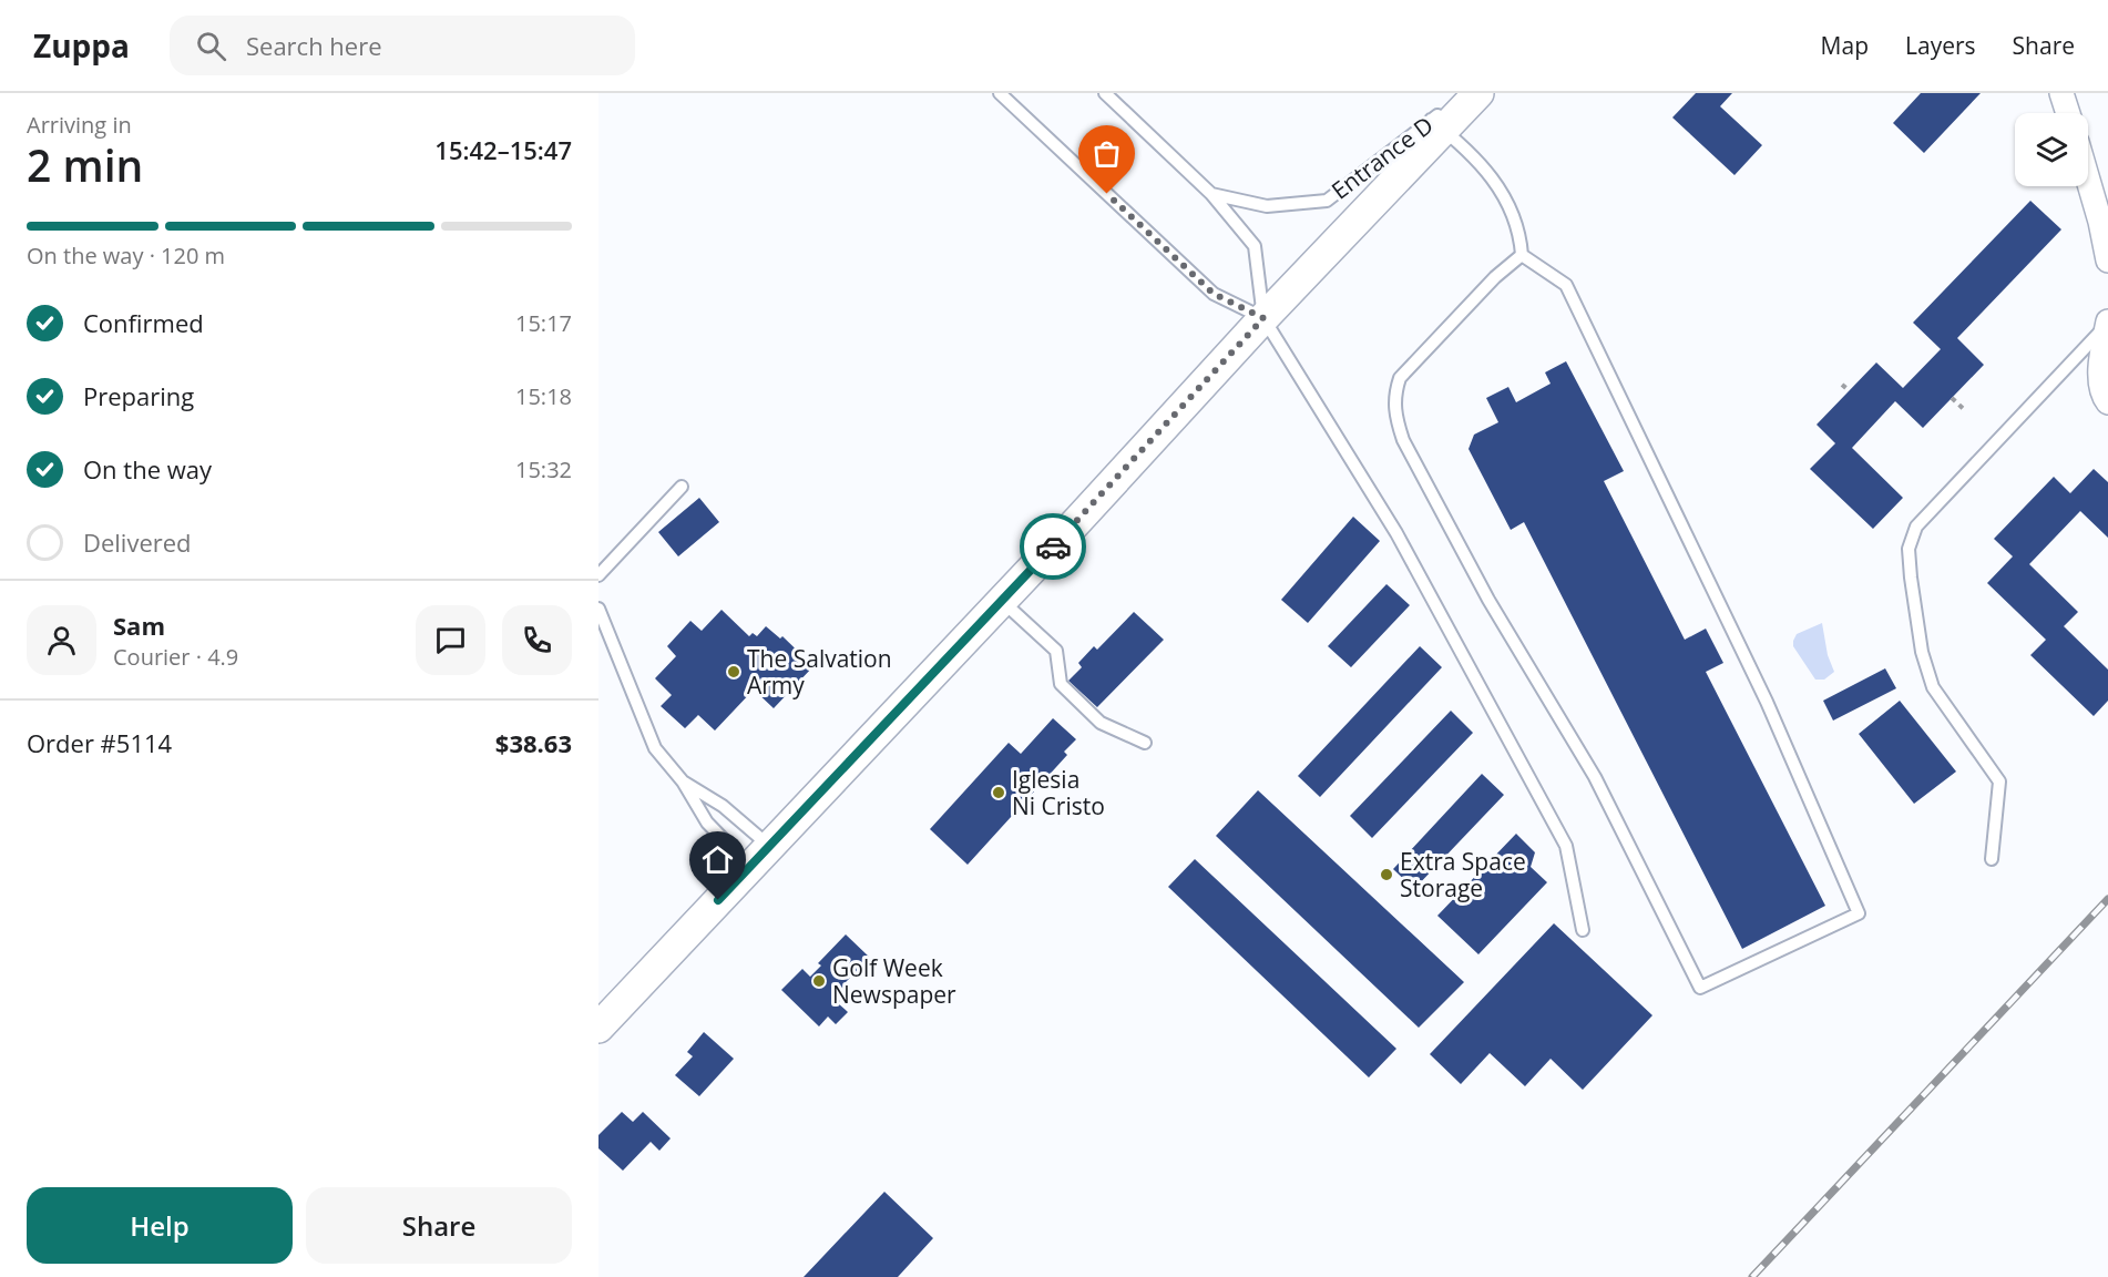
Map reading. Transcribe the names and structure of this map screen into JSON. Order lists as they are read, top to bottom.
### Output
{
  "streets": {
    "lane": ["Entrance D"]
  },
  "places": [
    "The Salvation Army",
    "Iglesia Ni Cristo",
    "Extra Space Storage",
    "Golf Week Newspaper"
  ],
  "page": {
    "header": "Zuppa",
    "search": "Search here",
    "nav": ["Map", "Layers", "Share"],
    "heading": ["2 min", "Arriving in", "15:42–15:47"],
    "panel": [
      "Sam",
      "Courier · 4.9",
      "Order #5114",
      "$38.63"
    ],
    "bar": "On the way · 120 m",
    "list": [
      ["Confirmed", "15:17"],
      ["Preparing", "15:18"],
      ["On the way", "15:32"],
      "Delivered"
    ],
    "buttons": ["Help", "Share"]
  }
}
